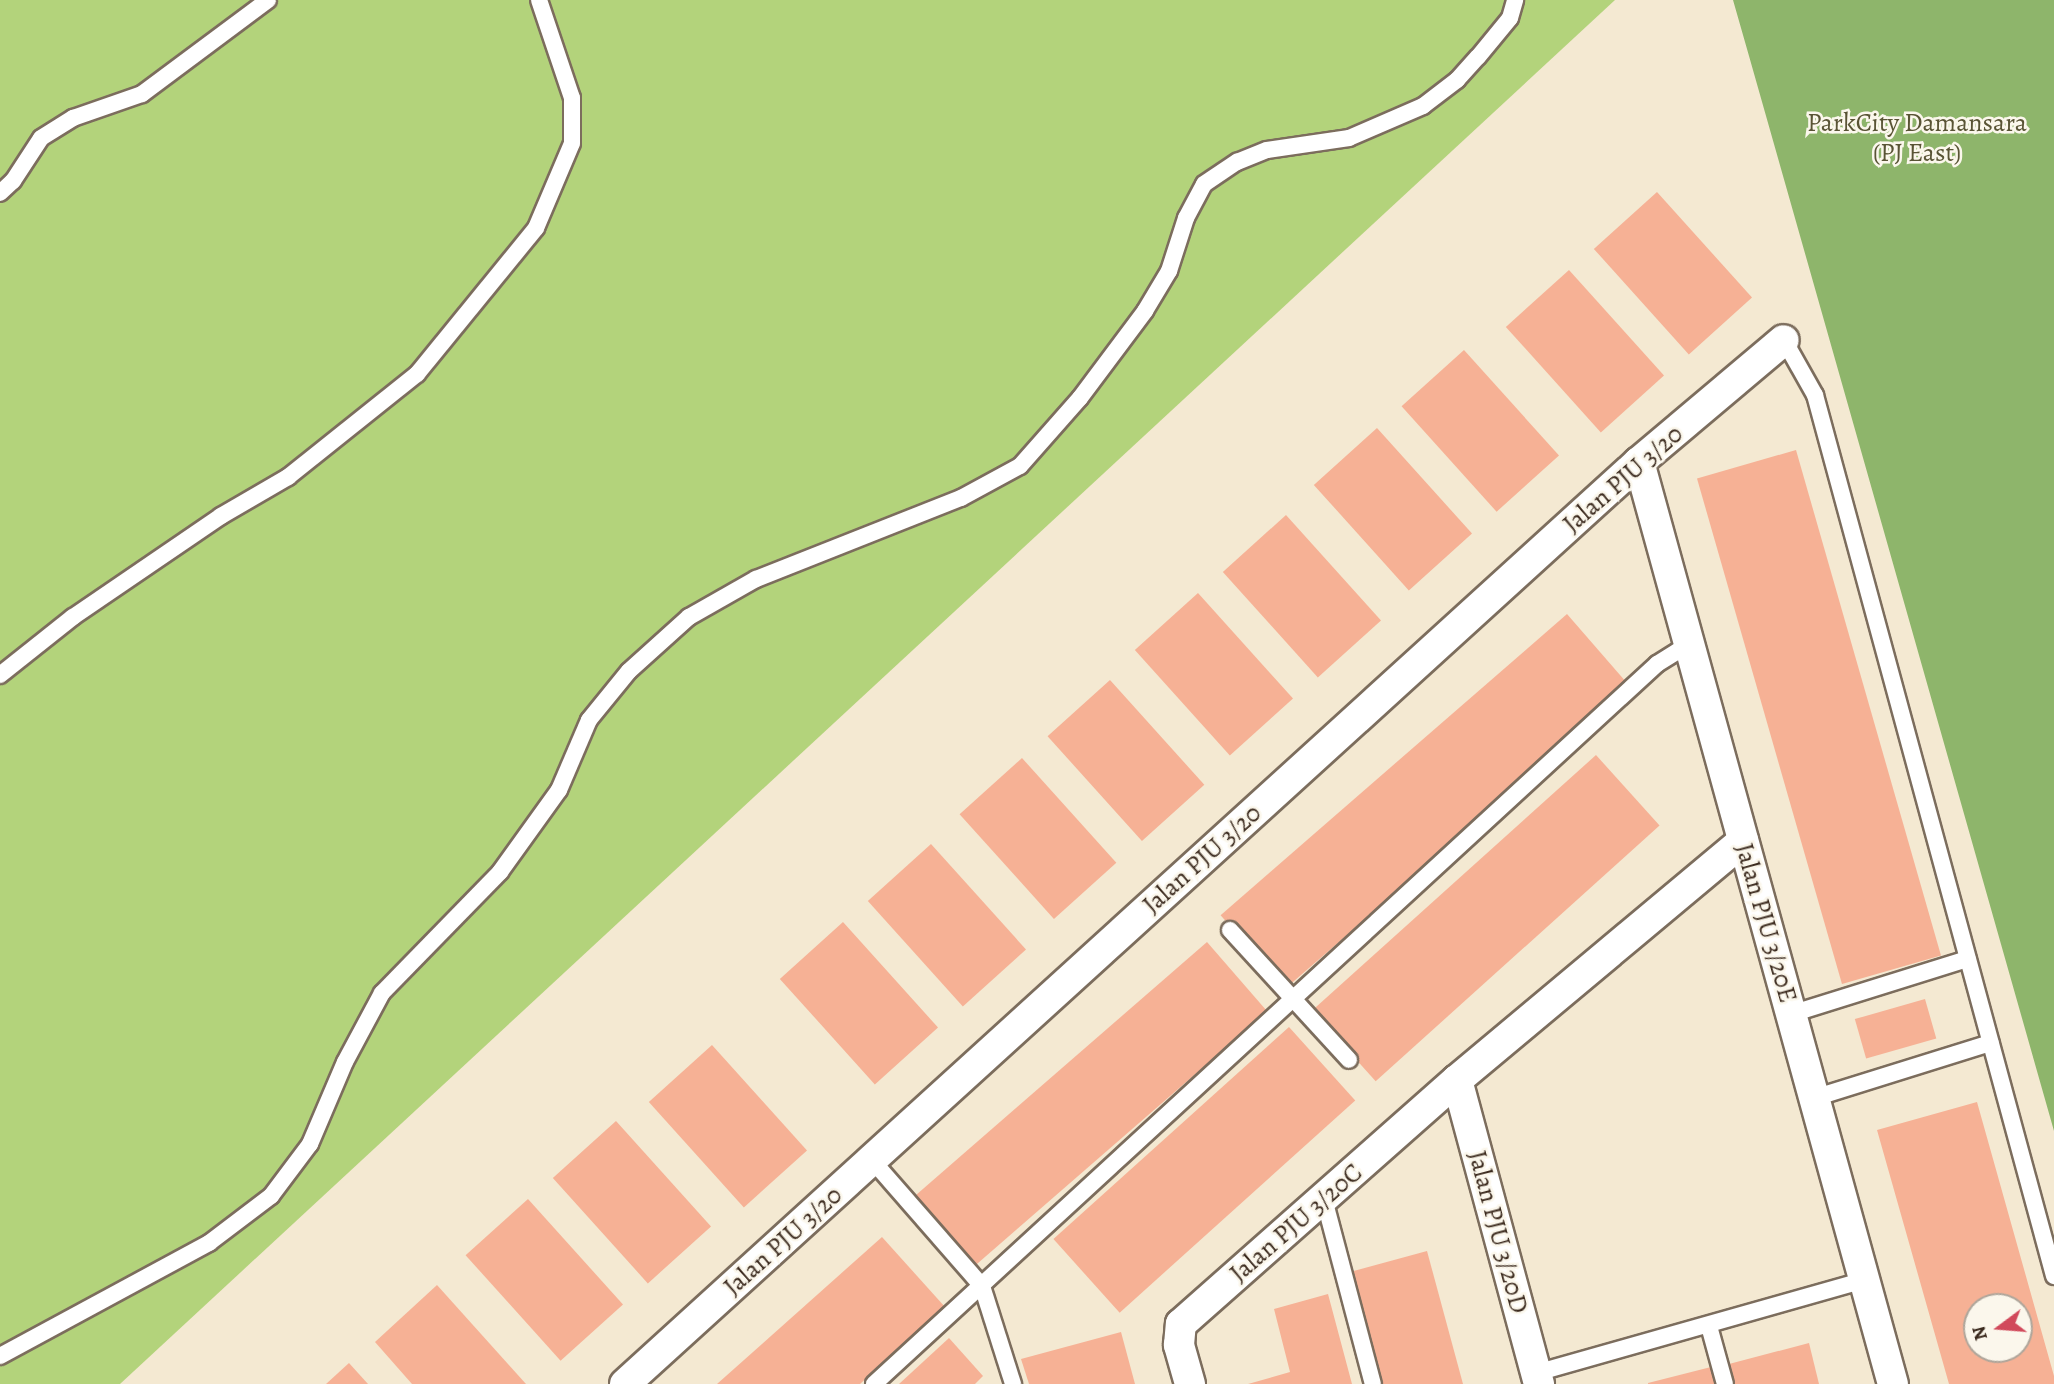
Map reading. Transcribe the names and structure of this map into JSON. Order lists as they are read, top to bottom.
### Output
{
  "streets": {
    "street": [
      "Jalan PJU 3/20",
      "Jalan PJU 3/20E",
      "Jalan PJU 3/20C",
      "Jalan PJU 3/20D"
    ]
  },
  "crossings": [
    ["Jalan PJU 3/20", "Jalan PJU 3/20E"],
    ["Jalan PJU 3/20E", "Jalan PJU 3/20C"],
    ["Jalan PJU 3/20C", "Jalan PJU 3/20D"]
  ],
  "parks": ["ParkCity Damansara (PJ East)"],
  "north": "left"
}
